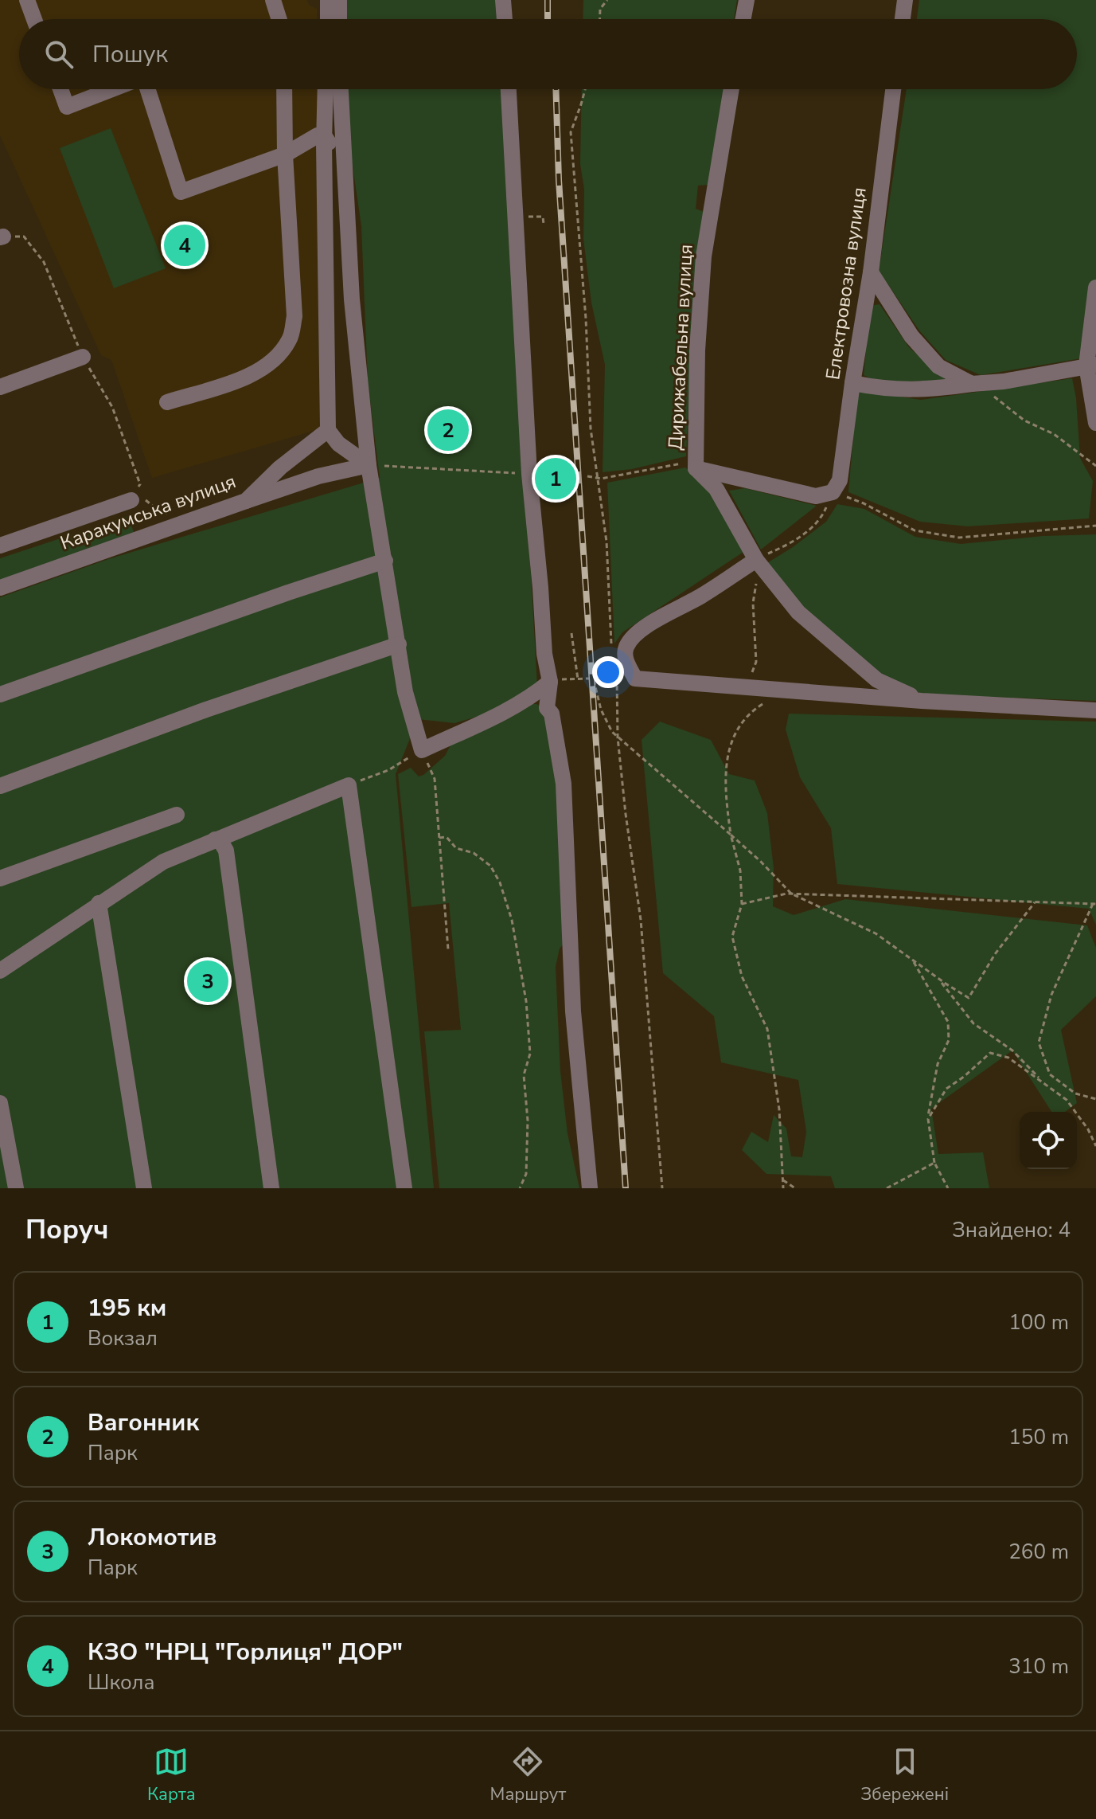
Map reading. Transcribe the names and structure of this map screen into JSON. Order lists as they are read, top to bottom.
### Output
{
  "streets": {
    "street": ["Електровозна вулиця", "Дирижабельна вулиця", "Каракумська вулиця"]
  },
  "page": {
    "search": "Пошук",
    "pins": [
      "4",
      "2",
      "1",
      "3"
    ],
    "heading": ["Поруч", "Знайдено: 4"],
    "list": [
      {
        "mark": "1",
        "name": "195 км",
        "note": "Вокзал",
        "value": "100 m"
      },
      {
        "mark": "2",
        "name": "Вагонник",
        "note": "Парк",
        "value": "150 m"
      },
      {
        "mark": "3",
        "name": "Локомотив",
        "note": "Парк",
        "value": "260 m"
      },
      {
        "mark": "4",
        "name": "КЗО \"НРЦ \"Горлиця\" ДОР\"",
        "note": "Школа",
        "value": "310 m"
      }
    ],
    "nav": ["Карта", "Маршрут", "Збережені"]
  }
}
